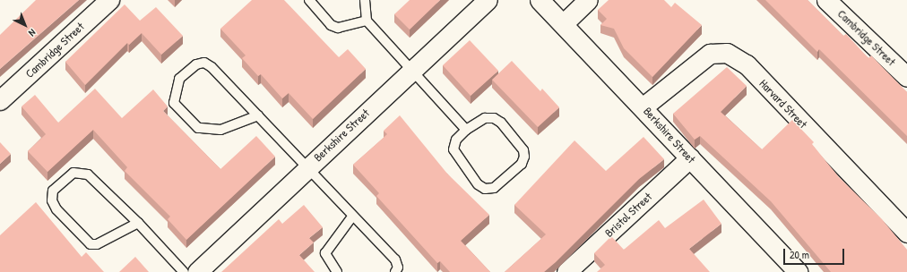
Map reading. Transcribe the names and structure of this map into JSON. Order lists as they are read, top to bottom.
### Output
{
  "streets": {
    "street": [
      "Cambridge Street",
      "Harvard Street",
      "Berkshire Street",
      "Bristol Street"
    ]
  },
  "crossings": [
    ["Harvard Street", "Berkshire Street"],
    ["Berkshire Street", "Bristol Street"]
  ],
  "scale_bar": "20 m",
  "north": "bottom right"
}
